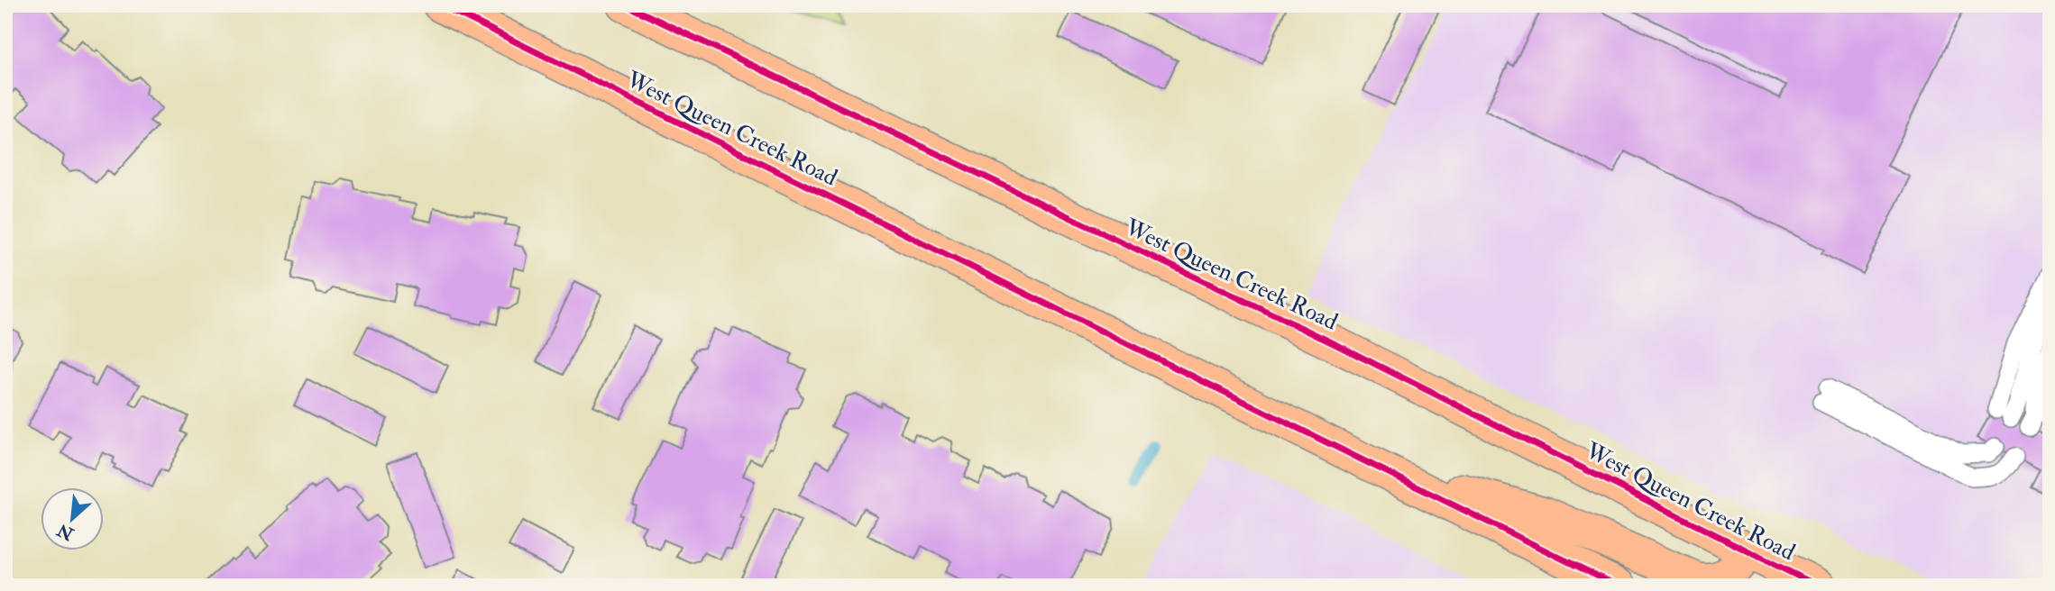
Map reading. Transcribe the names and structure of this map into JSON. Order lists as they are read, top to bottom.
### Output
{
  "streets": {
    "main road": ["West Queen Creek Road"]
  },
  "north": "bottom left"
}
